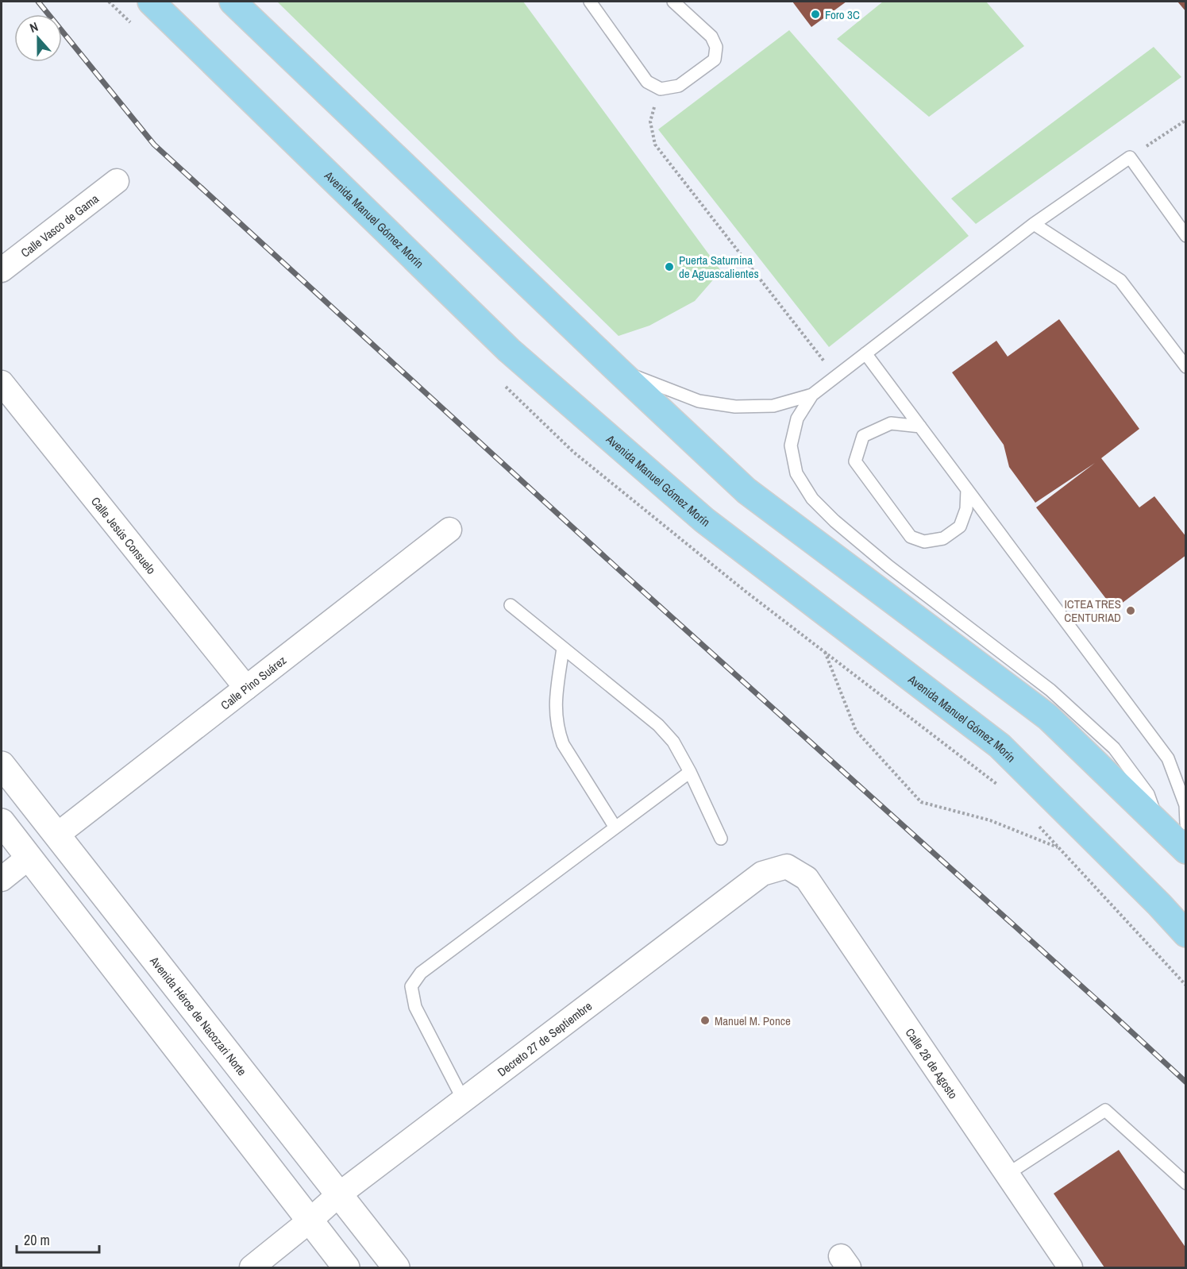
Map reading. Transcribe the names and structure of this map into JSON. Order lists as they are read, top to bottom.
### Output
{
  "streets": {
    "main road": ["Avenida Manuel Gómez Morín", "Avenida Héroe de Nacozari Norte"],
    "street": [
      "Calle Vasco de Gama",
      "Calle Jesús Consuelo",
      "Calle Pino Suárez",
      "Decreto 27 de Septiembre",
      "Calle 28 de Agosto"
    ]
  },
  "crossings": [
    ["Calle Jesús Consuelo", "Calle Pino Suárez"],
    ["Calle Pino Suárez", "Avenida Héroe de Nacozari Norte"],
    ["Avenida Héroe de Nacozari Norte", "Decreto 27 de Septiembre"],
    ["Decreto 27 de Septiembre", "Calle 28 de Agosto"]
  ],
  "places": [
    "Foro 3C",
    "Puerta Saturnina de Aguascalientes",
    "ICTEA TRES CENTURIAD",
    "Manuel M. Ponce"
  ],
  "scale_bar": "20 m",
  "north": "top"
}
